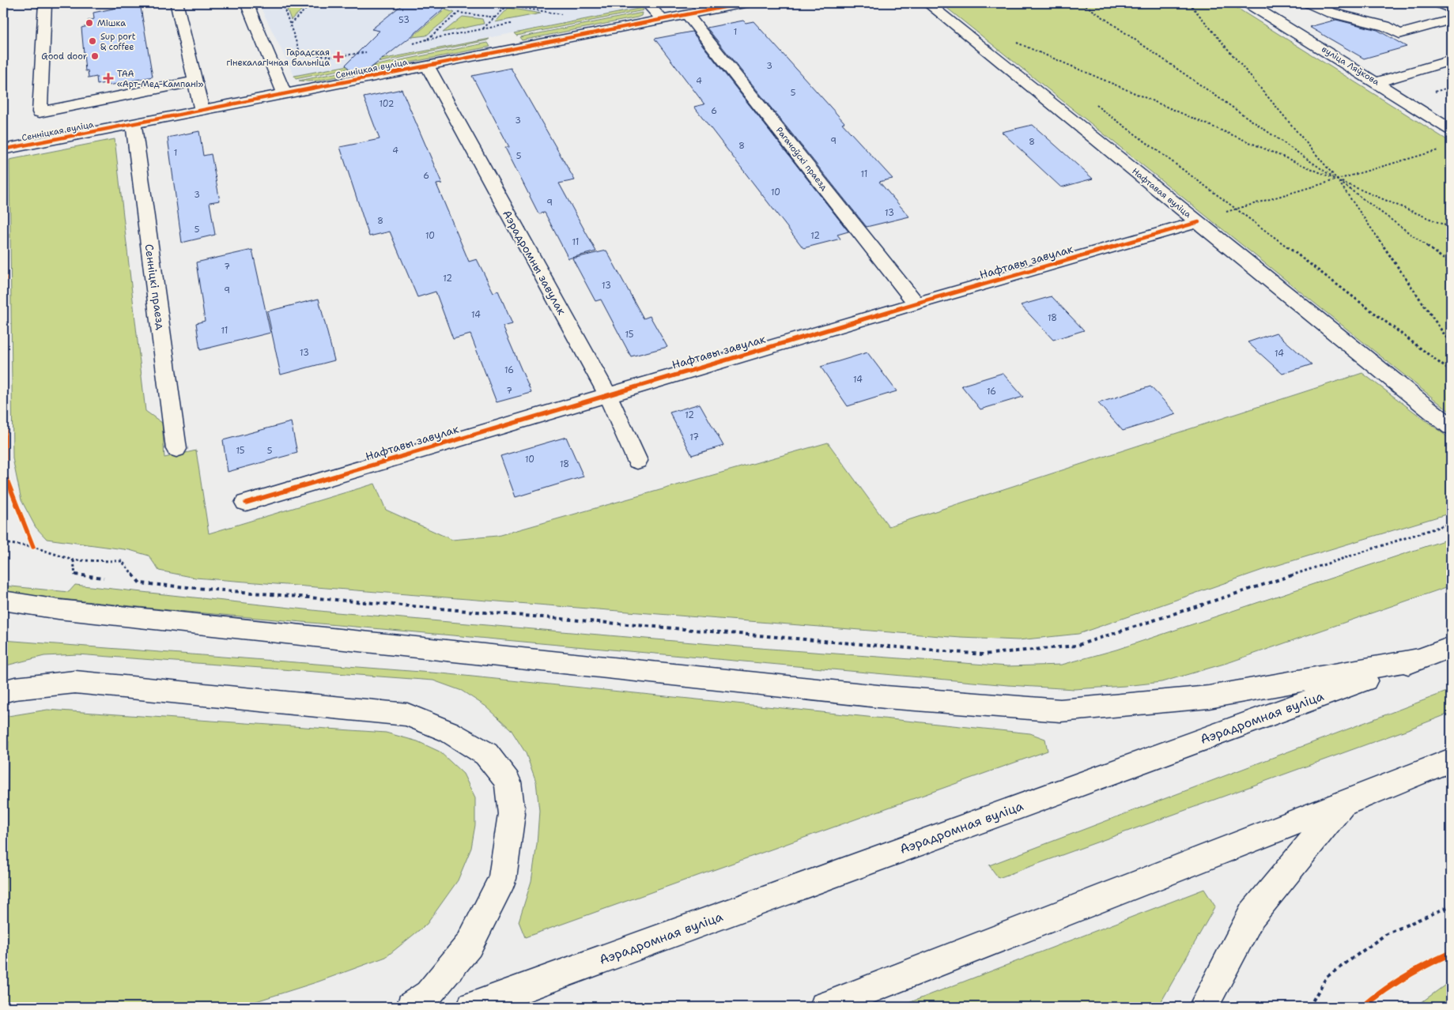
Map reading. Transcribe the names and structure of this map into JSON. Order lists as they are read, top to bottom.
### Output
{
  "streets": {
    "street": [
      "вуліца Ляўкова",
      "Сенніцкая вуліца",
      "Рагачоўскі праезд",
      "Нафтавая вуліца",
      "Нафтавы завулак",
      "Аэрадромны завулак",
      "Сенніцкі праезд",
      "Аэрадромная вуліца"
    ]
  },
  "crossings": [
    ["Сенніцкая вуліца", "Рагачоўскі праезд"],
    ["Сенніцкая вуліца", "Аэрадромны завулак"],
    ["Сенніцкая вуліца", "Сенніцкі праезд"],
    ["Рагачоўскі праезд", "Нафтавы завулак"],
    ["Нафтавая вуліца", "Нафтавы завулак"],
    ["Нафтавы завулак", "Аэрадромны завулак"]
  ],
  "places": {
    "other": ["Мішка", "Sup port & coffee", "Good door"],
    "health": ["Гарадская гінекалагічная бальніца", "ТАА «Арт-Мед-Кампані»"]
  },
  "house_numbers": [
    "53",
    "1",
    "3",
    "4",
    "5",
    "102",
    "6",
    "3",
    "9",
    "8",
    "8",
    "4",
    "1",
    "5",
    "11",
    "6",
    "10",
    "3",
    "9",
    "13",
    "8",
    "5",
    "10",
    "12",
    "11",
    "7",
    "12",
    "13",
    "9",
    "14",
    "18",
    "11",
    "15",
    "13",
    "14",
    "16",
    "14",
    "7",
    "16",
    "12",
    "17",
    "15",
    "5",
    "10",
    "18"
  ]
}
